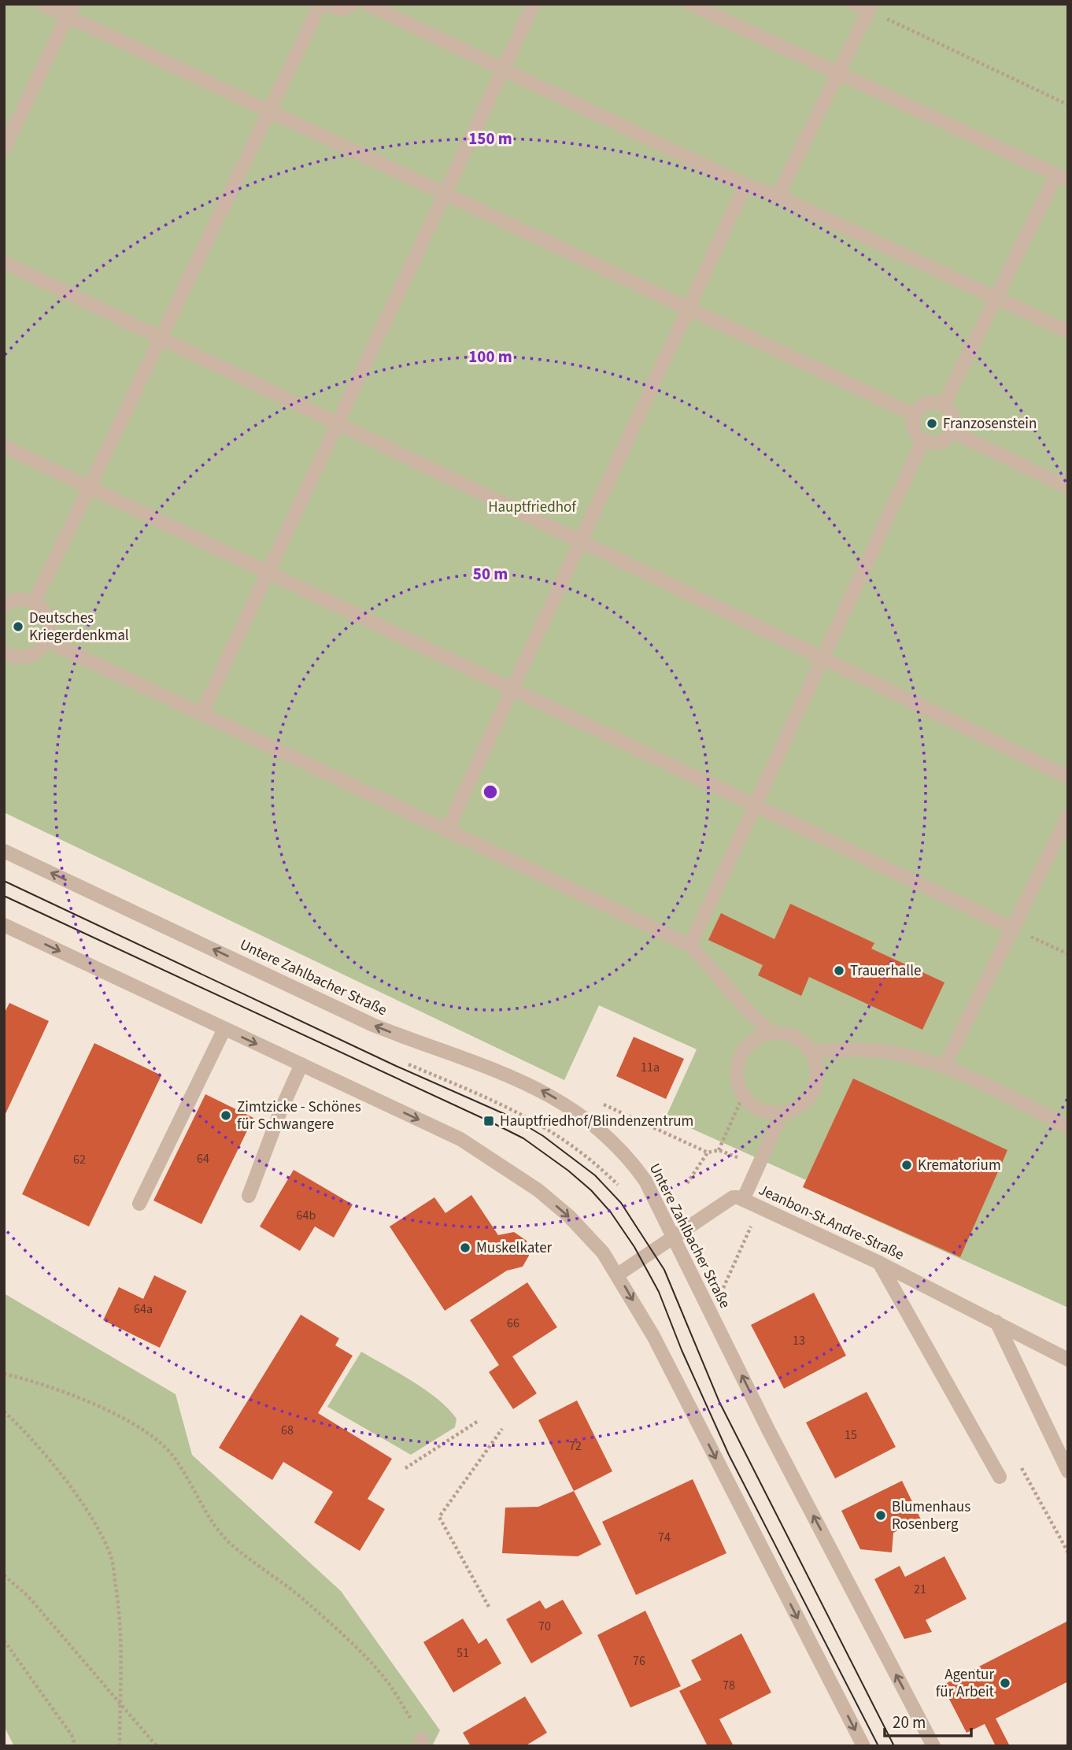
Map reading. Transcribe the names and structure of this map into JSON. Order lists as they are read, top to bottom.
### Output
{
  "streets": {
    "street": ["Untere Zahlbacher Straße", "Jeanbon-St.Andre-Straße"]
  },
  "crossings": [
    ["Untere Zahlbacher Straße", "Jeanbon-St.Andre-Straße"]
  ],
  "parks": ["Hauptfriedhof"],
  "places": {
    "other": [
      "Franzosenstein",
      "Deutsches Kriegerdenkmal",
      "Trauerhalle",
      "Zimtzicke - Schönes für Schwangere",
      "Krematorium",
      "Muskelkater",
      "Blumenhaus Rosenberg",
      "Agentur für Arbeit"
    ],
    "transit": ["Hauptfriedhof/Blindenzentrum"]
  },
  "house_numbers": [
    "11a",
    "64",
    "62",
    "64b",
    "64a",
    "66",
    "13",
    "68",
    "15",
    "72",
    "74",
    "21",
    "70",
    "51",
    "76",
    "78"
  ],
  "scale_bar": "20 m",
  "rings": ["150 m", "100 m", "50 m"]
}
